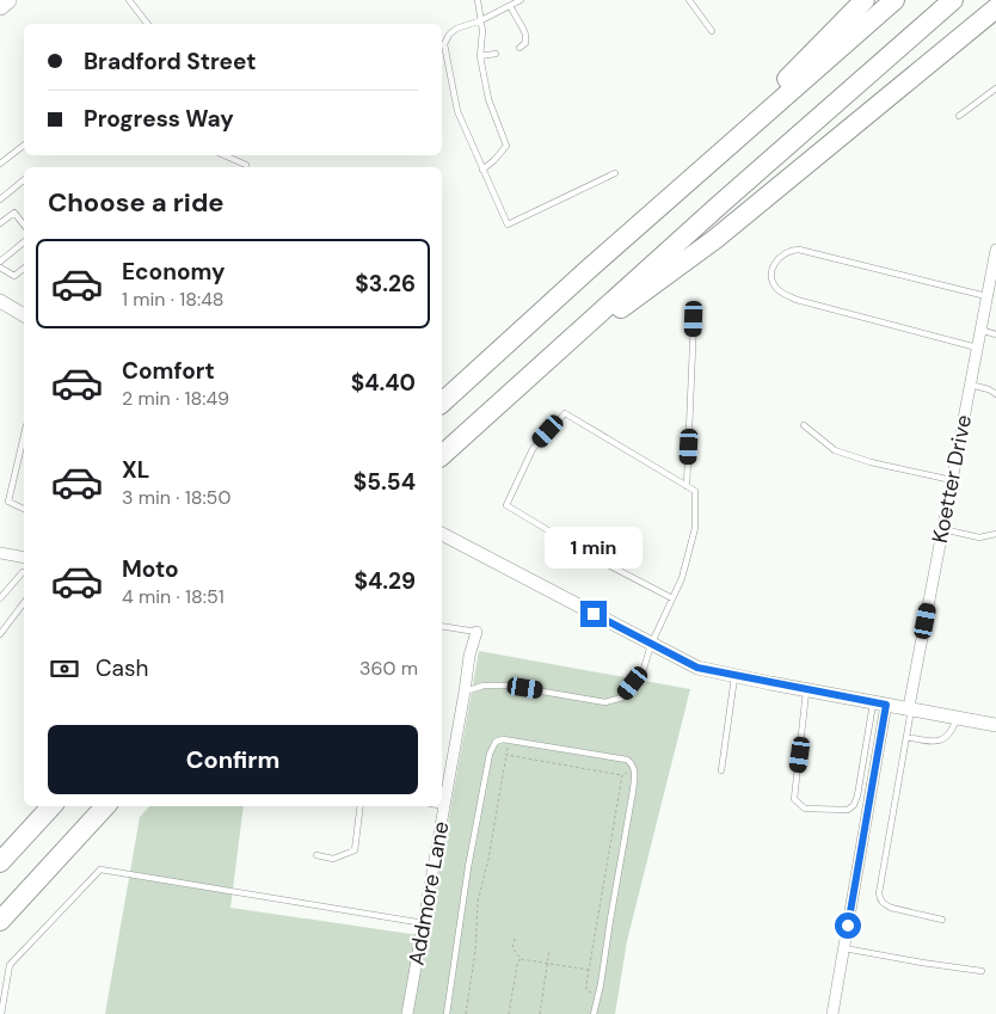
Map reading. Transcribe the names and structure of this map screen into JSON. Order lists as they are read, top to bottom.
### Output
{
  "streets": {
    "street": ["Koetter Drive", "Addmore Lane"]
  },
  "page": {
    "banner": ["Bradford Street", "Progress Way"],
    "heading": "Choose a ride",
    "list": [
      {
        "name": "Economy",
        "note": "1 min · 18:48",
        "value": "$3.26"
      },
      {
        "name": "Comfort",
        "note": "2 min · 18:49",
        "value": "$4.40"
      },
      {
        "name": "XL",
        "note": "3 min · 18:50",
        "value": "$5.54"
      },
      {
        "name": "Moto",
        "note": "4 min · 18:51",
        "value": "$4.29"
      }
    ],
    "bubble": "1 min",
    "pay": ["Cash", "360 m"],
    "buttons": "Confirm"
  }
}
